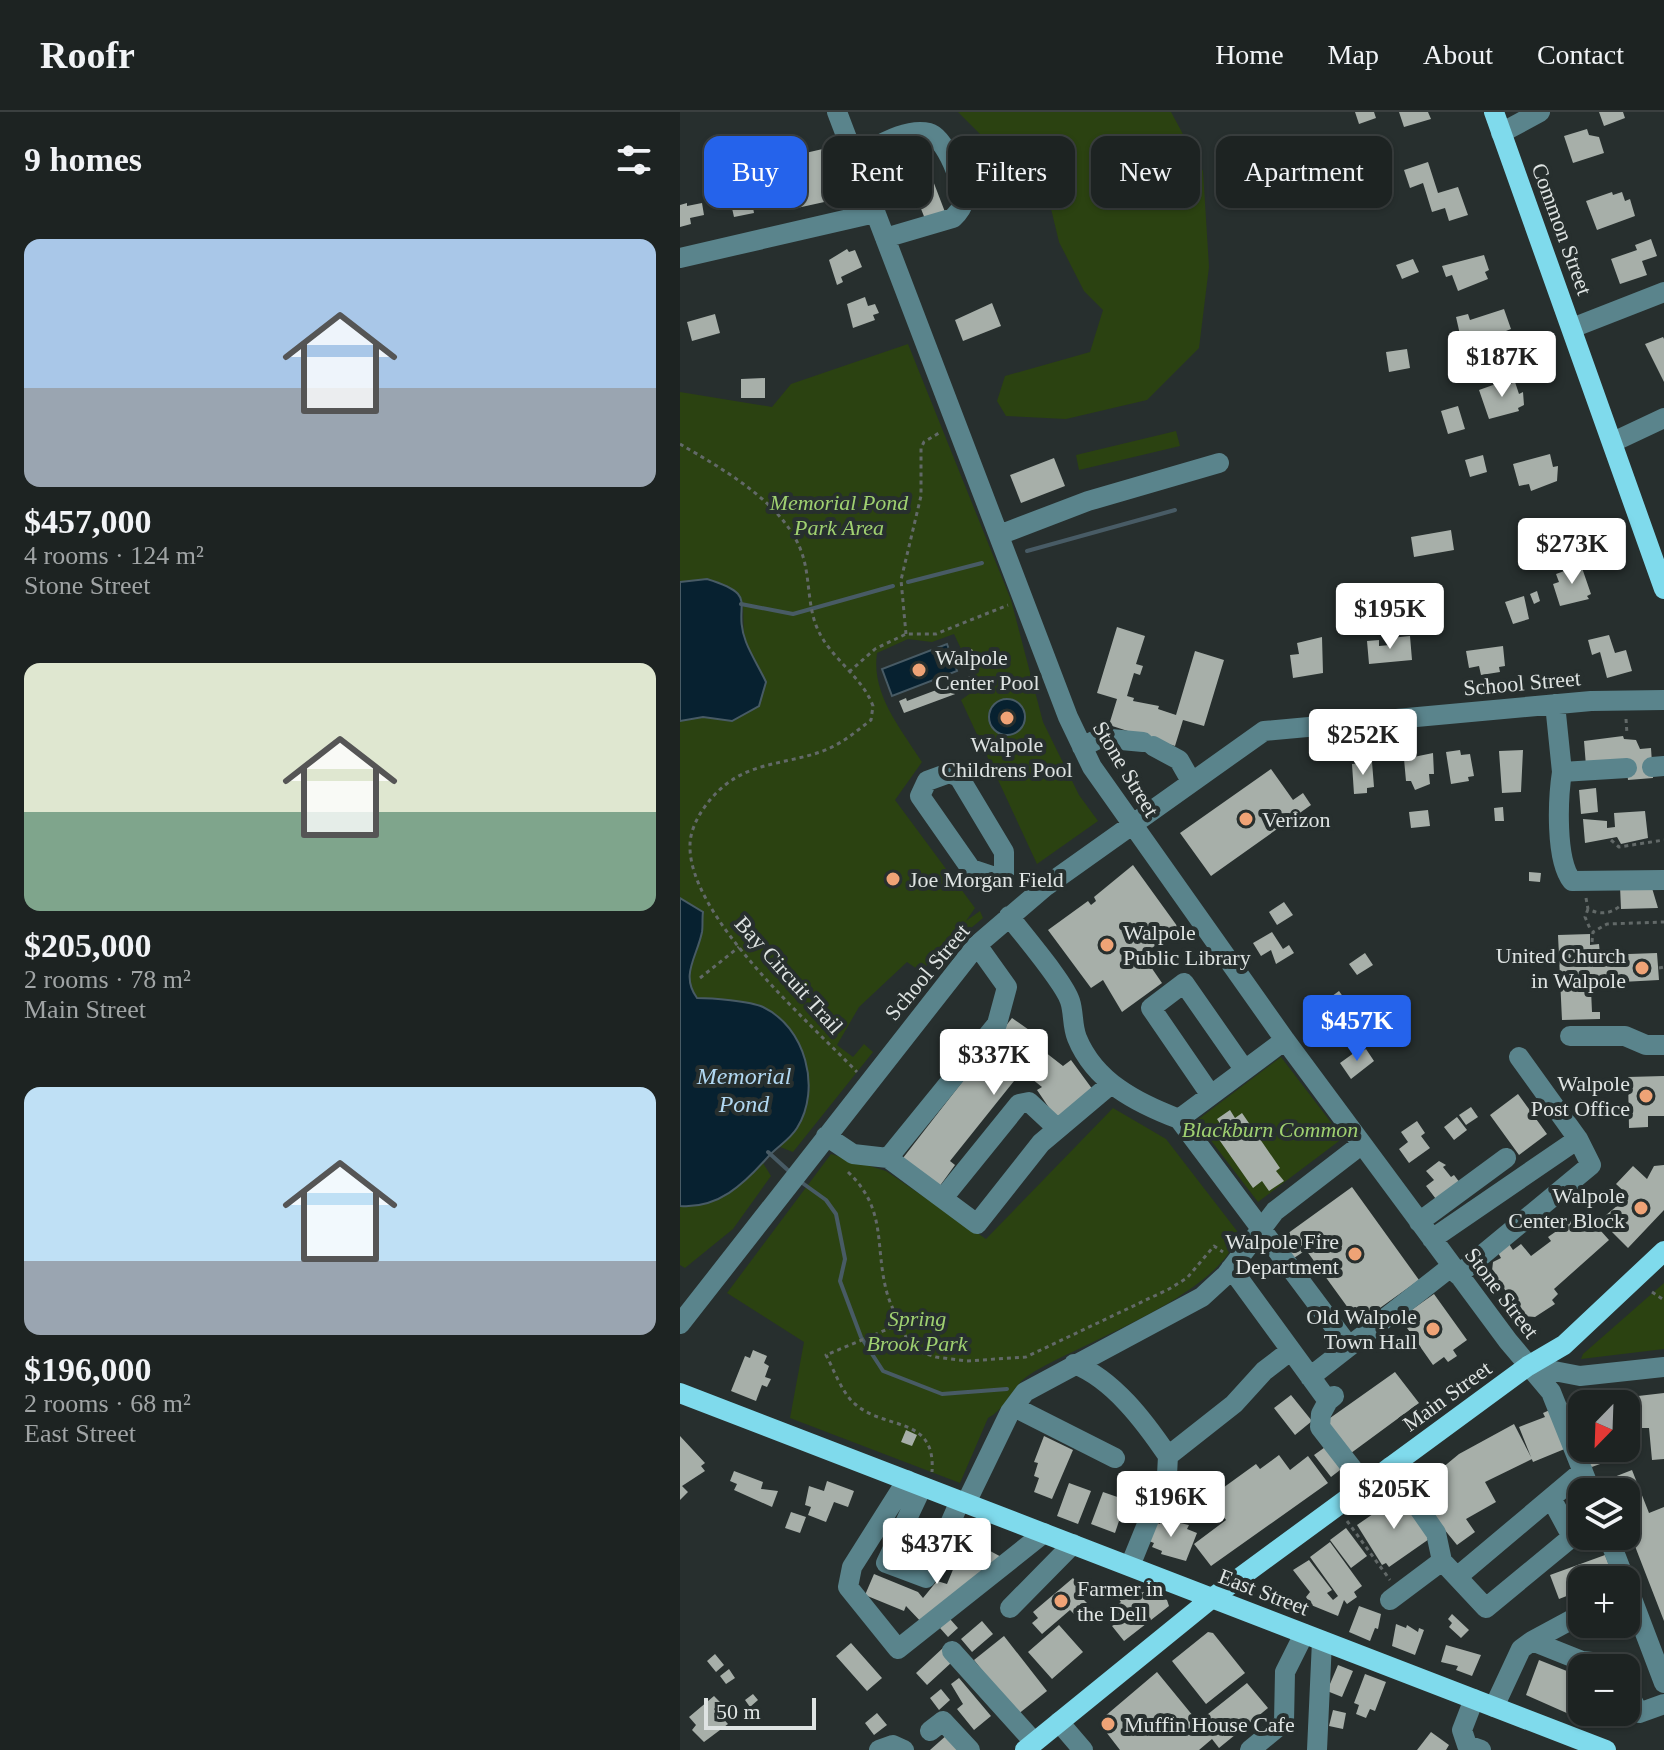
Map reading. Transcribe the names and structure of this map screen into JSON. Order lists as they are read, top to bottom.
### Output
{
  "streets": {
    "main road": ["Common Street", "Main Street", "East Street"],
    "street": ["School Street", "Stone Street"],
    "path": ["Bay Circuit Trail"]
  },
  "crossings": [
    ["School Street", "Stone Street"],
    ["School Street", "Bay Circuit Trail"],
    ["Stone Street", "Main Street"],
    ["Main Street", "East Street"]
  ],
  "water": ["Memorial Pond"],
  "parks": ["Memorial Pond Park Area", "Blackburn Common", "Spring Brook Park"],
  "places": [
    "Walpole Center Pool",
    "Walpole Childrens Pool",
    "Verizon",
    "Joe Morgan Field",
    "Walpole Public Library",
    "United Church in Walpole",
    "Walpole Post Office",
    "Walpole Center Block",
    "Walpole Fire Department",
    "Old Walpole Town Hall",
    "Farmer in the Dell",
    "Muffin House Cafe"
  ],
  "scale_bar": "50 m",
  "north": "bottom left",
  "page": {
    "header": "Roofr",
    "nav": [
      "Home",
      "Map",
      "About",
      "Contact"
    ],
    "heading": "9 homes",
    "chip": [
      "Buy",
      "Rent",
      "Filters",
      "New",
      "Apartment"
    ],
    "list": [
      {
        "name": "$457,000",
        "note": "4 rooms · 124 m² · Stone Street"
      },
      {
        "name": "$205,000",
        "note": "2 rooms · 78 m² · Main Street"
      },
      {
        "name": "$196,000",
        "note": "2 rooms · 68 m² · East Street"
      }
    ],
    "price": [
      "$187K",
      "$273K",
      "$195K",
      "$252K",
      "$457K",
      "$337K",
      "$205K",
      "$196K",
      "$437K"
    ],
    "map_buttons": ["+", "−"],
    "scale": "50 m"
  }
}
